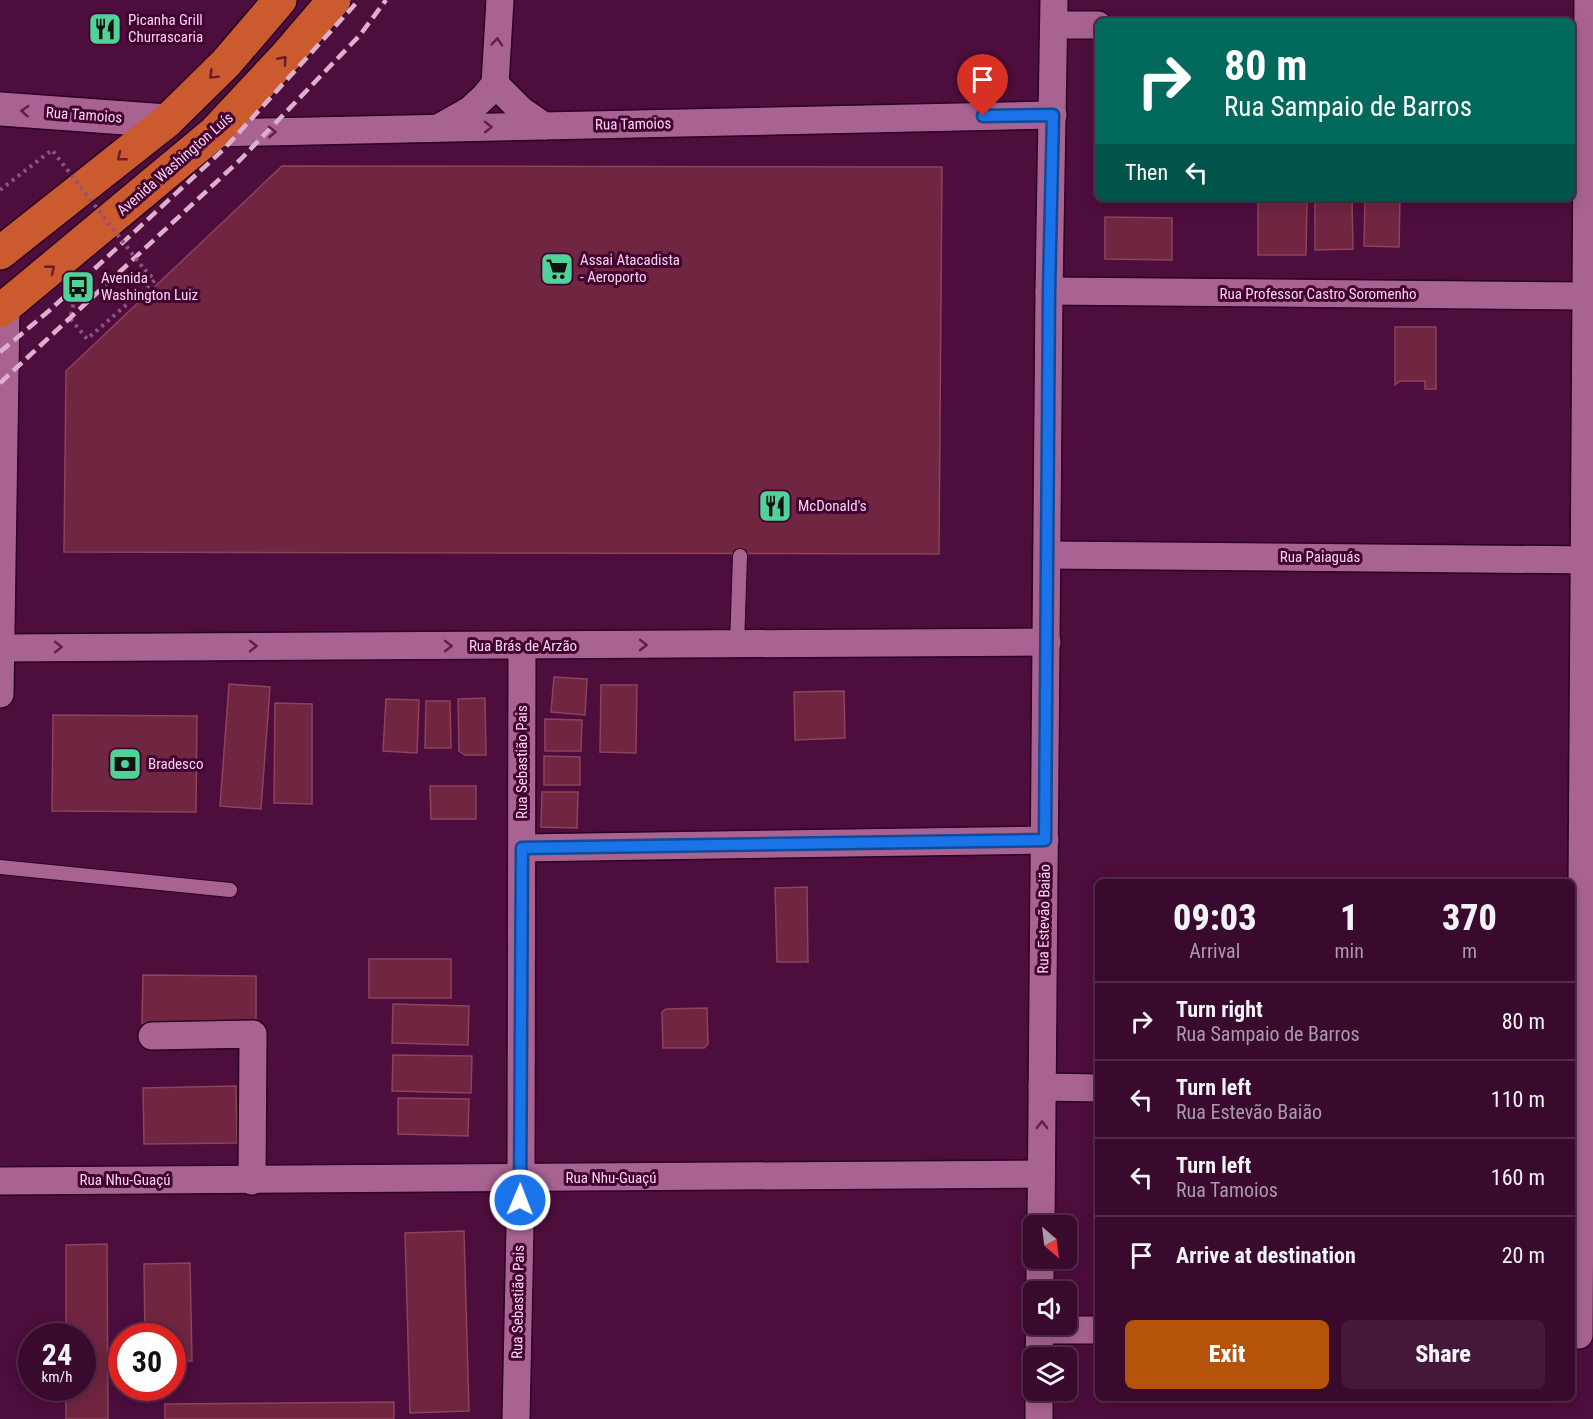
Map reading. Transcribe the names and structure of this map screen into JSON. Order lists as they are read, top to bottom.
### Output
{
  "streets": {
    "highway": ["Avenida Washington Luís"],
    "main road": ["Rua Tamoios"],
    "street": [
      "Rua Professor Castro Soromenho",
      "Rua Paiaguás",
      "Rua Brás de Arzão",
      "Rua Sebastião Pais",
      "Rua Estevão Baião",
      "Rua Nhu-Guaçú"
    ]
  },
  "crossings": [
    ["Rua Tamoios", "Avenida Washington Luís"],
    ["Rua Tamoios", "Rua Estevão Baião"],
    ["Rua Professor Castro Soromenho", "Rua Estevão Baião"],
    ["Rua Paiaguás", "Rua Estevão Baião"],
    ["Rua Brás de Arzão", "Rua Sebastião Pais"],
    ["Rua Brás de Arzão", "Rua Estevão Baião"],
    ["Rua Sebastião Pais", "Rua Nhu-Guaçú"],
    ["Rua Estevão Baião", "Rua Nhu-Guaçú"]
  ],
  "one_way": ["Rua Brás de Arzão"],
  "places": {
    "restaurant": ["Picanha Grill Churrascaria", "McDonald's"],
    "supermarket": ["Assai Atacadista - Aeroporto"],
    "bus stop": ["Avenida Washington Luiz"],
    "bank": ["Bradesco"]
  },
  "north": "bottom right",
  "page": {
    "turn": ["80 m", "Rua Sampaio de Barros"],
    "then": "Then",
    "eta": [
      "09:03",
      "Arrival",
      "1",
      "min",
      "370",
      "m"
    ],
    "list": [
      {
        "name": "Turn right",
        "note": "Rua Sampaio de Barros",
        "value": "80 m"
      },
      {
        "name": "Turn left",
        "note": "Rua Estevão Baião",
        "value": "110 m"
      },
      {
        "name": "Turn left",
        "note": "Rua Tamoios",
        "value": "160 m"
      },
      {
        "name": "Arrive at destination",
        "value": "20 m"
      }
    ],
    "buttons": ["Exit", "Share"],
    "speed": "24 km/h",
    "limit": "30"
  }
}
